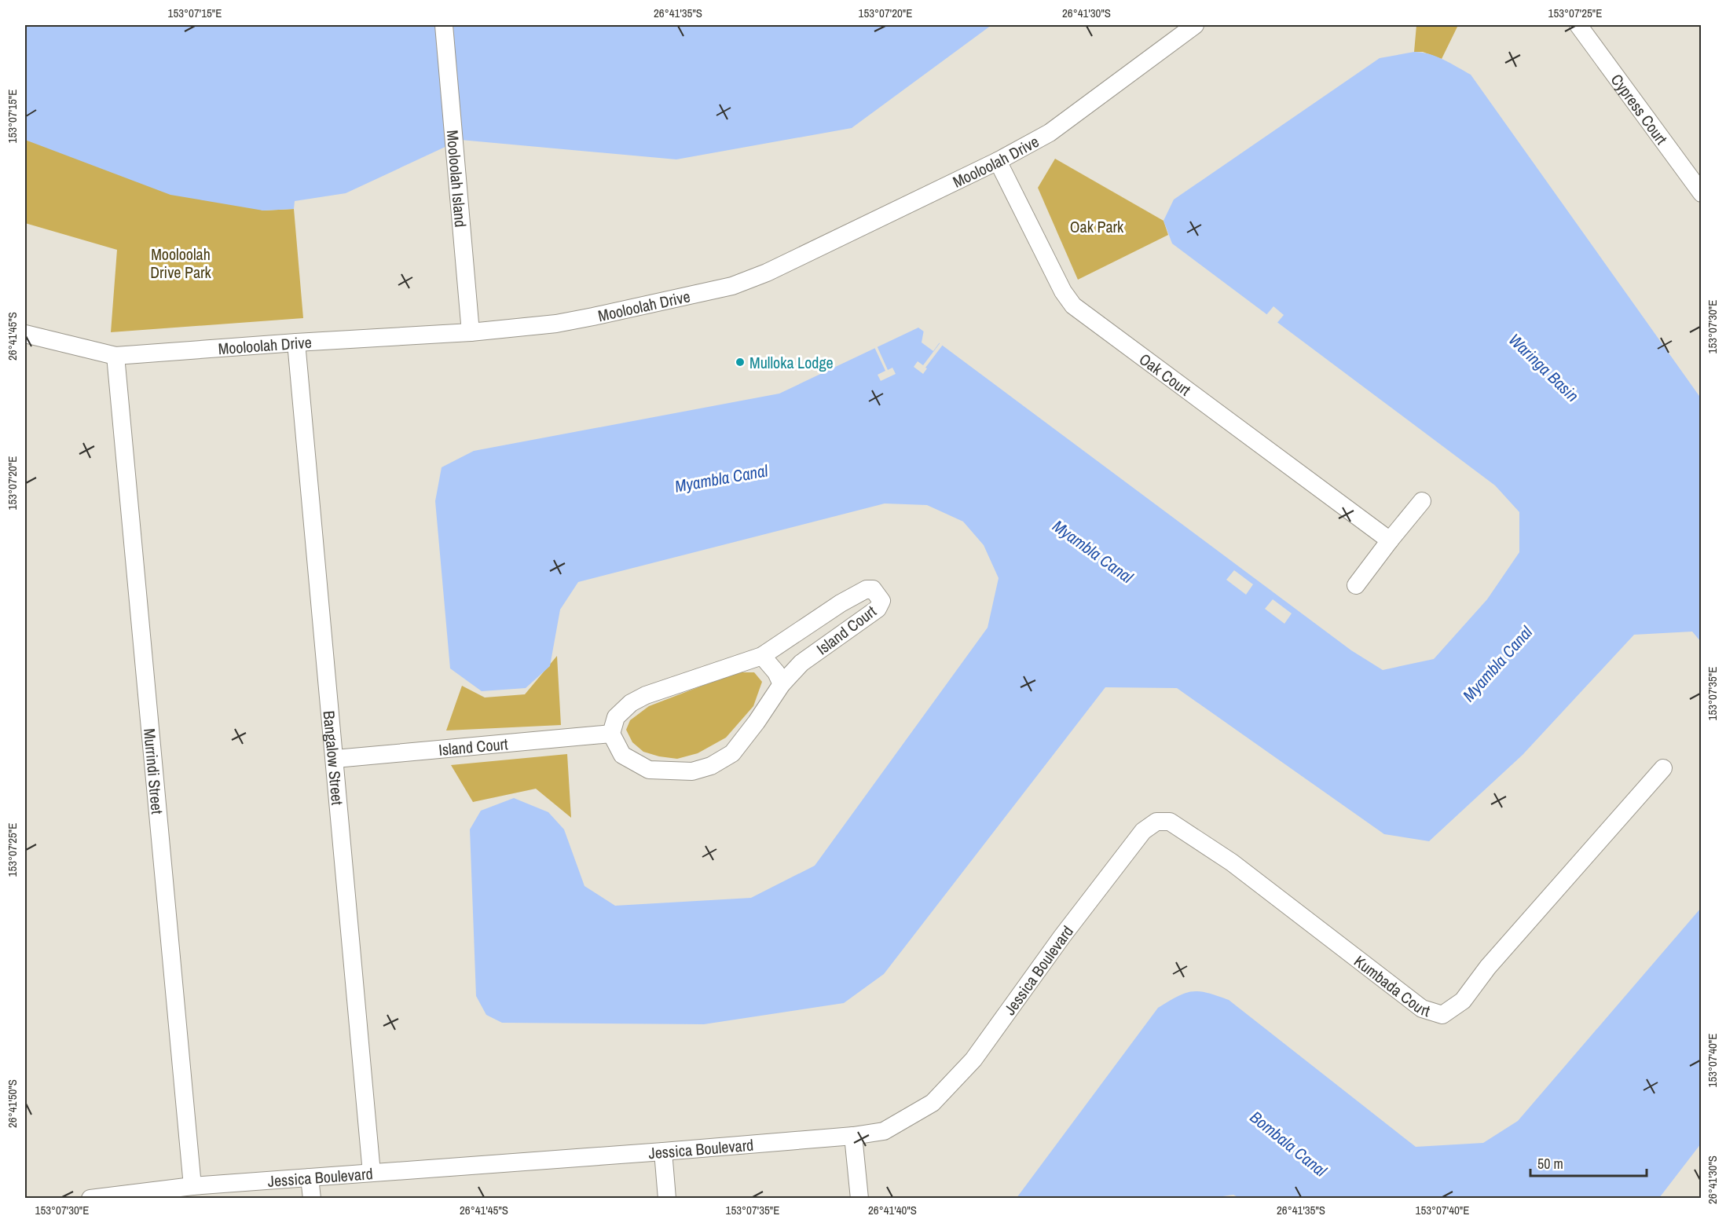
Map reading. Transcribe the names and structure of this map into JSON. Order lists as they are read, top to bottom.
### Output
{
  "streets": {
    "street": [
      "Cypress Court",
      "Mooloolah Drive",
      "Mooloolah Island",
      "Oak Court",
      "Island Court",
      "Bangalow Street",
      "Murrindi Street",
      "Jessica Boulevard",
      "Kumbada Court"
    ]
  },
  "crossings": [
    ["Mooloolah Drive", "Mooloolah Island"],
    ["Mooloolah Drive", "Oak Court"],
    ["Mooloolah Drive", "Bangalow Street"],
    ["Mooloolah Drive", "Murrindi Street"],
    ["Island Court", "Bangalow Street"],
    ["Bangalow Street", "Jessica Boulevard"],
    ["Murrindi Street", "Jessica Boulevard"],
    ["Jessica Boulevard", "Kumbada Court"]
  ],
  "water": ["Waringa Basin", "Myambla Canal", "Bombala Canal"],
  "parks": ["Oak Park", "Mooloolah Drive Park"],
  "places": ["Mulloka Lodge"],
  "scale_bar": "50 m",
  "coordinates": [
    "153°07'15\"E",
    "26°41'35\"S",
    "153°07'20\"E",
    "26°41'30\"S",
    "153°07'25\"E",
    "153°07'30\"E",
    "26°41'45\"S",
    "153°07'35\"E",
    "153°07'40\"E",
    "26°41'50\"S",
    "26°41'40\"S"
  ]
}
